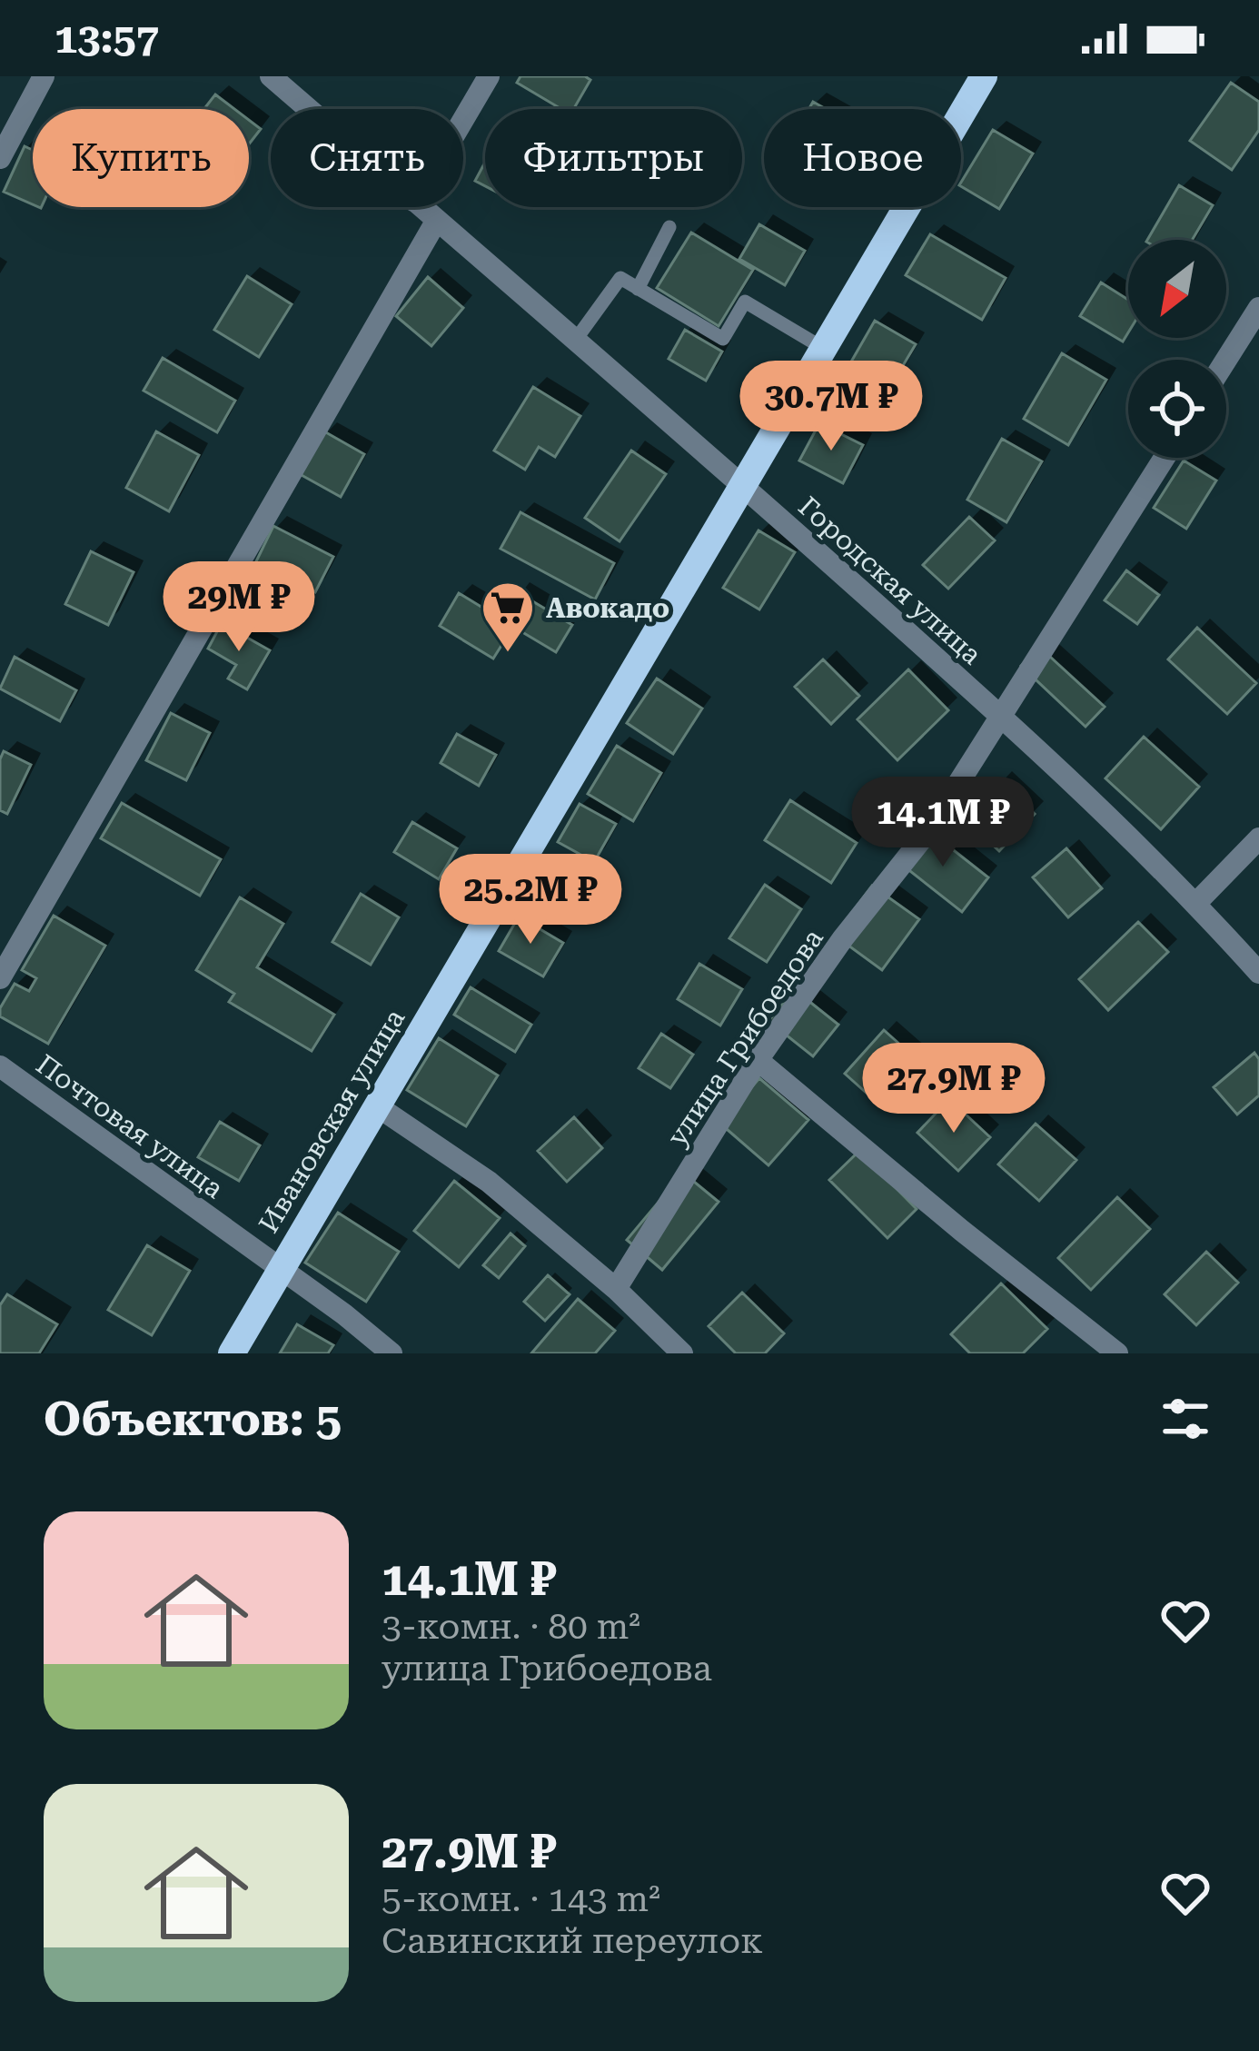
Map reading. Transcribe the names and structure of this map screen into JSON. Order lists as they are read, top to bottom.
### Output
{
  "streets": {
    "main road": ["Ивановская улица"],
    "street": ["Городская улица", "улица Грибоедова", "Почтовая улица"]
  },
  "crossings": [
    ["Городская улица", "улица Грибоедова"],
    ["Городская улица", "Ивановская улица"],
    ["Ивановская улица", "Почтовая улица"]
  ],
  "places": {
    "supermarket": ["Авокадо"]
  },
  "north": "bottom left",
  "page": {
    "status": "13:57",
    "chip": [
      "Купить",
      "Снять",
      "Фильтры",
      "Новое"
    ],
    "price": [
      "30.7M ₽",
      "29M ₽",
      "14.1M ₽",
      "25.2M ₽",
      "27.9M ₽"
    ],
    "heading": "Объектов: 5",
    "list": [
      {
        "name": "14.1M ₽",
        "note": "3-комн. · 80 m² · улица Грибоедова"
      },
      {
        "name": "27.9M ₽",
        "note": "5-комн. · 143 m² · Савинский переулок"
      }
    ]
  }
}
